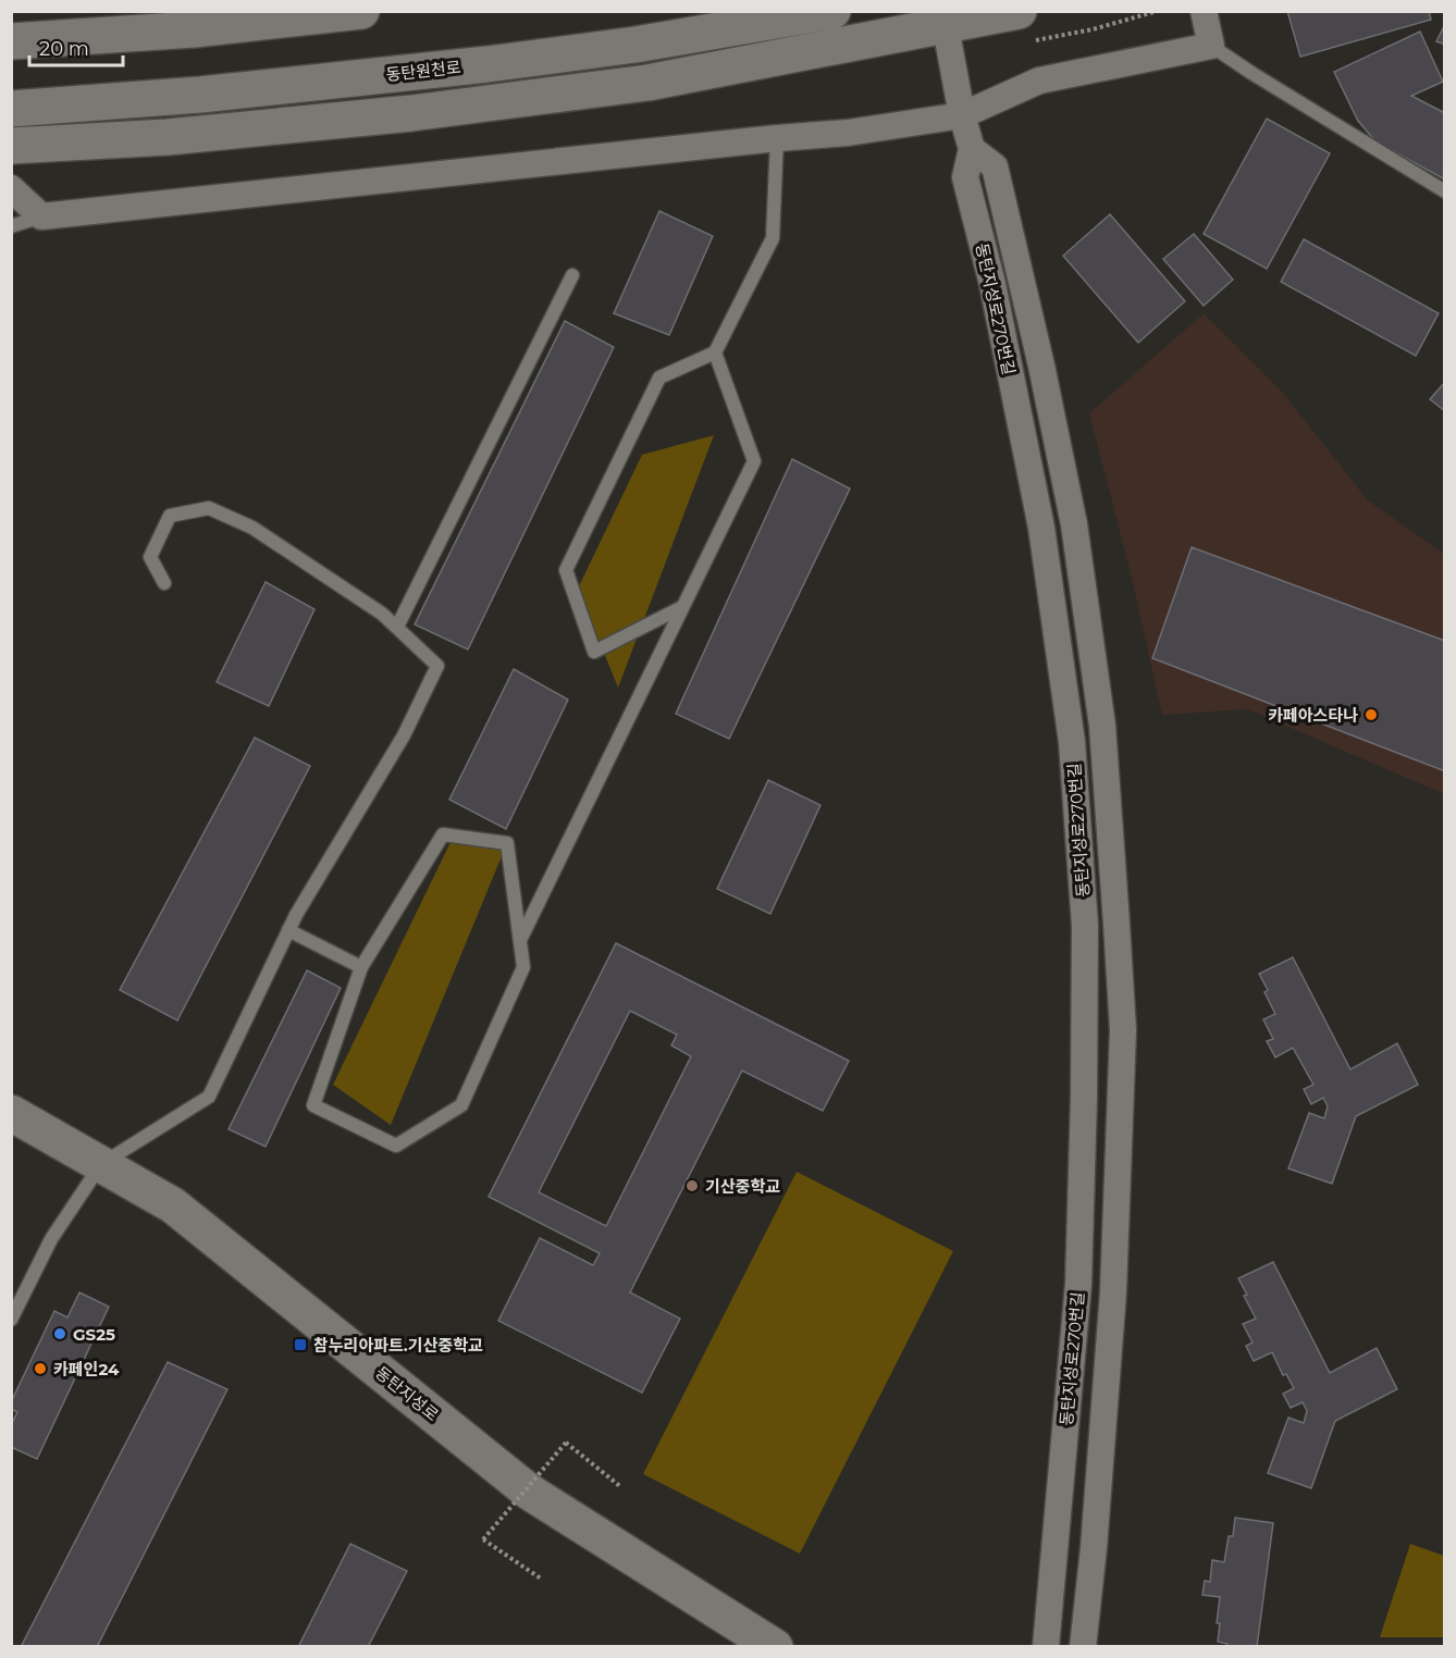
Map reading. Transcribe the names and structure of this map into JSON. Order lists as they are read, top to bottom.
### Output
{
  "streets": {
    "main road": ["동탄원천로", "동탄지성로"],
    "street": ["동탄지성로270번길"]
  },
  "places": {
    "other": [
      "카페아스타나",
      "기산중학교",
      "GS25",
      "카페인24"
    ],
    "transit": ["참누리아파트.기산중학교"]
  },
  "scale_bar": "20 m"
}
